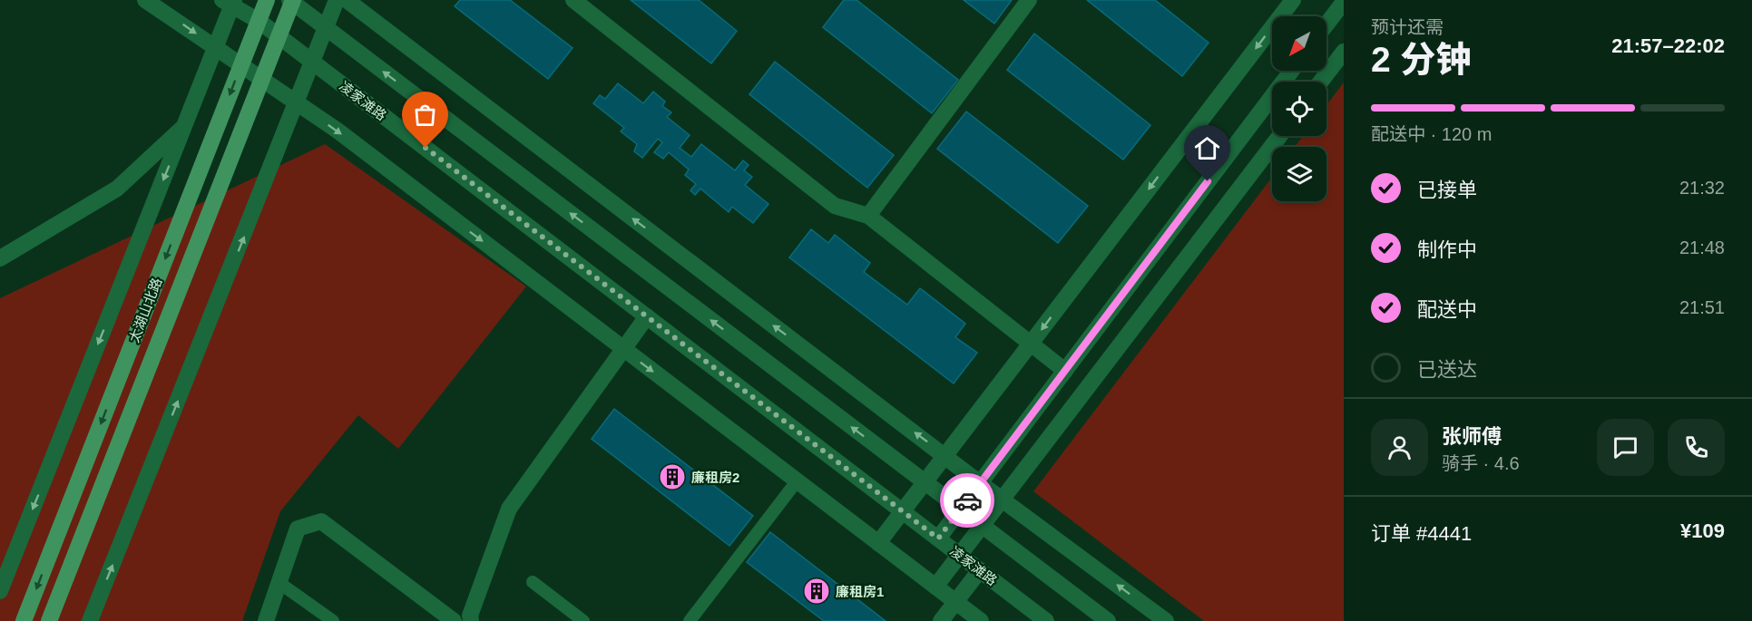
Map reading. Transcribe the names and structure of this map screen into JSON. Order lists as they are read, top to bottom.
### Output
{
  "streets": {
    "main road": ["太湖山北路"],
    "street": ["凌家滩路"]
  },
  "crossings": [
    ["凌家滩路", "太湖山北路"]
  ],
  "places": {
    "building": ["廉租房2", "廉租房1"]
  },
  "north": "bottom left",
  "page": {
    "heading": ["2 分钟", "预计还需", "21:57–22:02"],
    "panel": [
      "张师傅",
      "骑手 · 4.6",
      "订单 #4441",
      "¥109"
    ],
    "bar": "配送中 · 120 m",
    "list": [
      ["已接单", "21:32"],
      ["制作中", "21:48"],
      ["配送中", "21:51"],
      "已送达"
    ]
  }
}
